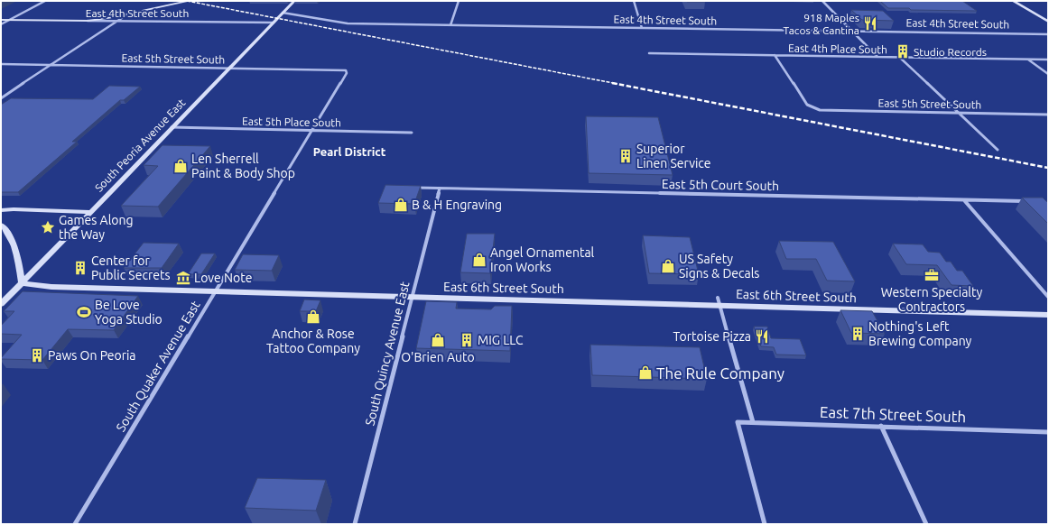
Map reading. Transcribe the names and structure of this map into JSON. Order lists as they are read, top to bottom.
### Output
{
  "streets": {
    "street": [
      "East 4th Street South",
      "East 4th Place South",
      "East 5th Street South",
      "East 5th Place South",
      "South Peoria Avenue East",
      "East 5th Court South",
      "East 6th Street South",
      "South Quincy Avenue East",
      "South Quaker Avenue East",
      "East 7th Street South"
    ]
  },
  "crossings": [
    ["East 4th Street South", "South Peoria Avenue East"],
    ["East 4th Place South", "East 5th Street South"],
    ["East 5th Street South", "South Peoria Avenue East"],
    ["East 5th Street South", "South Quaker Avenue East"],
    ["East 5th Place South", "South Peoria Avenue East"],
    ["East 5th Place South", "South Quaker Avenue East"],
    ["South Peoria Avenue East", "East 6th Street South"],
    ["East 5th Court South", "South Quincy Avenue East"],
    ["East 6th Street South", "South Quincy Avenue East"],
    ["East 6th Street South", "South Quaker Avenue East"]
  ],
  "districts": ["Pearl District"],
  "places": {
    "restaurant": ["918 Maples Tacos & Cantina", "Tortoise Pizza"],
    "building": [
      "Studio Records",
      "Superior Linen Service",
      "Center for Public Secrets",
      "Nothing's Left Brewing Company",
      "MIG LLC",
      "Paws On Peoria"
    ],
    "shop": [
      "Len Sherrell Paint & Body Shop",
      "B & H Engraving",
      "Angel Ornamental Iron Works",
      "US Safety Signs & Decals",
      "Anchor & Rose Tattoo Company",
      "O'Brien Auto",
      "The Rule Company"
    ],
    "place": ["Games Along the Way"],
    "office": ["Western Specialty Contractors"],
    "museum": ["Love Note"],
    "sports": ["Be Love Yoga Studio"]
  }
}
